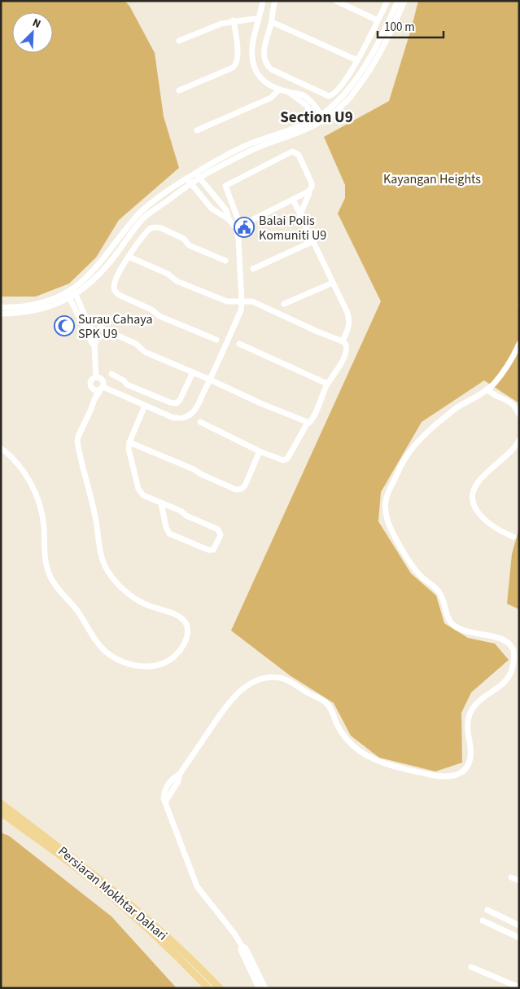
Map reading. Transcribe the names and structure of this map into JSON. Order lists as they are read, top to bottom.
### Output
{
  "streets": {
    "main road": ["Persiaran Mokhtar Dahari"]
  },
  "districts": ["Section U9"],
  "parks": ["Kayangan Heights"],
  "places": {
    "public building": ["Balai Polis Komuniti U9"],
    "mosque": ["Surau Cahaya SPK U9"]
  },
  "scale_bar": "100 m",
  "north": "top right"
}
